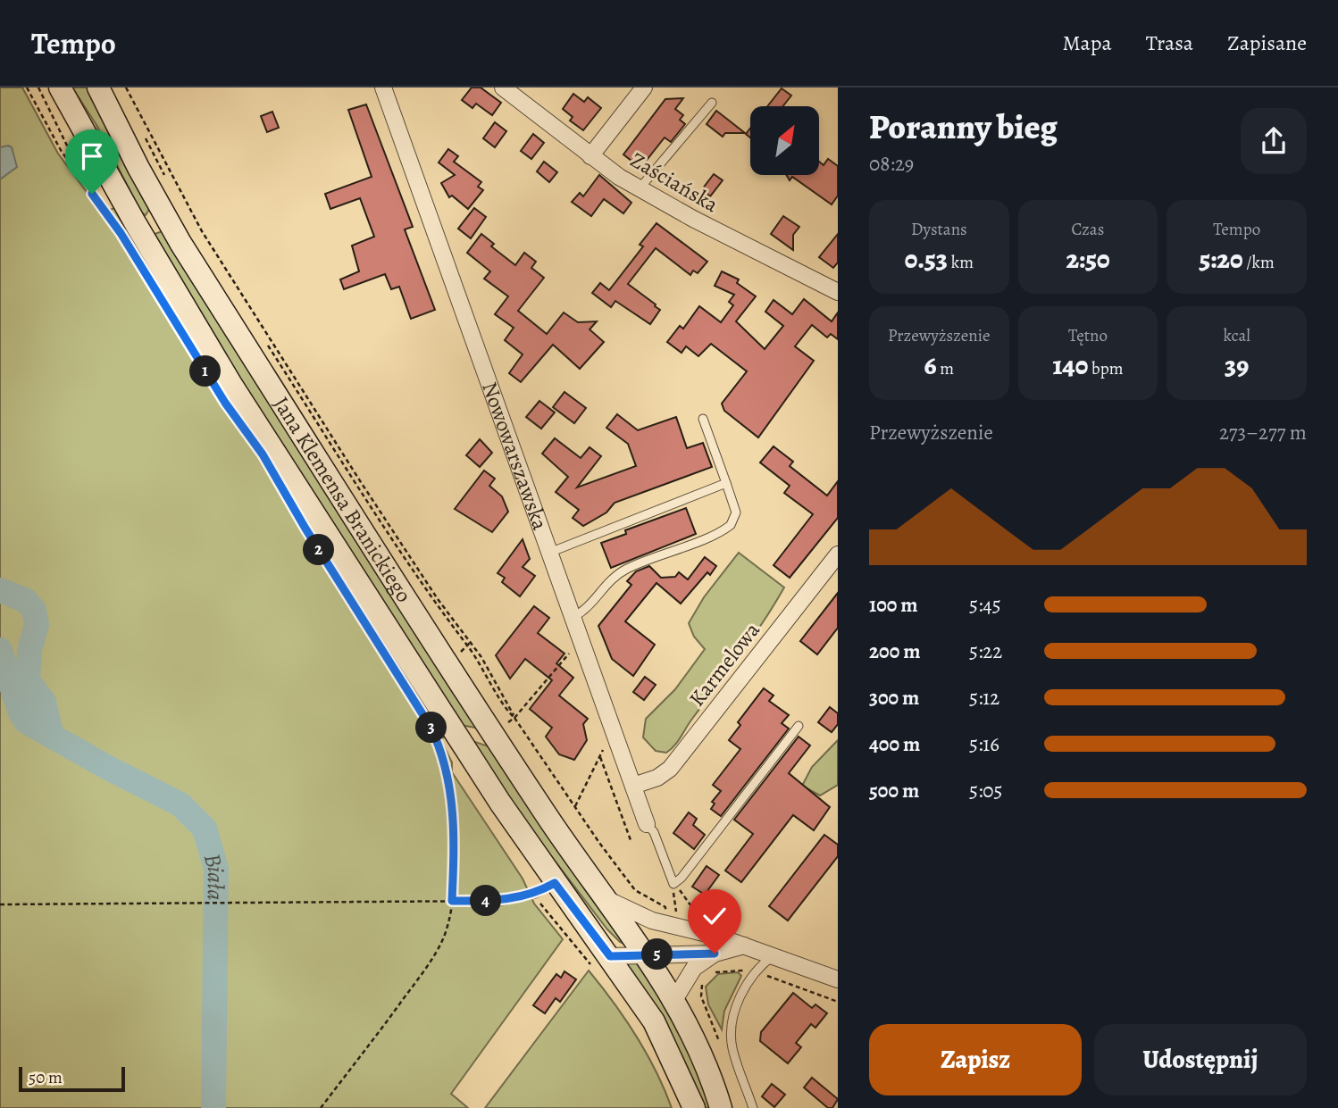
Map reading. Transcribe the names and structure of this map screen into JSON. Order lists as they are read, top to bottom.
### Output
{
  "streets": {
    "main road": ["Jana Klemensa Branickiego"],
    "street": ["Zaściańska", "Nowowarszawska", "Karmelowa"]
  },
  "crossings": [
    ["Nowowarszawska", "Karmelowa"]
  ],
  "water": ["Biała"],
  "scale_bar": "50 m",
  "north": "top right",
  "page": {
    "header": "Tempo",
    "nav": ["Mapa", "Trasa", "Zapisane"],
    "heading": ["Poranny bieg", "08:29"],
    "stats": [
      ["Dystans", "0.53 km"],
      ["Czas", "2:50"],
      ["Tempo", "5:20 /km"],
      ["Przewyższenie", "6 m"],
      ["Tętno", "140 bpm"],
      ["kcal", "39"]
    ],
    "pins": [
      "1",
      "2",
      "3",
      "4",
      "5"
    ],
    "chart": ["Przewyższenie", "273–277 m"],
    "list": [
      {
        "name": "100 m",
        "note": "5:45"
      },
      {
        "name": "200 m",
        "note": "5:22"
      },
      {
        "name": "300 m",
        "note": "5:12"
      },
      {
        "name": "400 m",
        "note": "5:16"
      },
      {
        "name": "500 m",
        "note": "5:05"
      }
    ],
    "buttons": ["Zapisz", "Udostępnij"],
    "scale": "50 m"
  }
}
